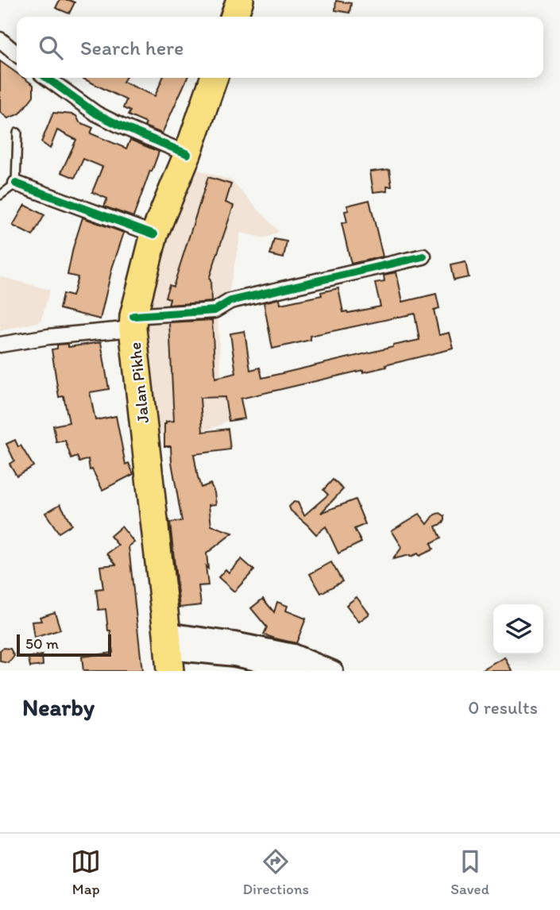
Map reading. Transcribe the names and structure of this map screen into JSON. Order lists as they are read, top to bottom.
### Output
{
  "streets": {
    "highway": ["Jalan Pikhe"]
  },
  "scale_bar": "50 m",
  "page": {
    "search": "Search here",
    "scale": "50 m",
    "heading": ["Nearby", "0 results"],
    "nav": ["Map", "Directions", "Saved"]
  }
}
